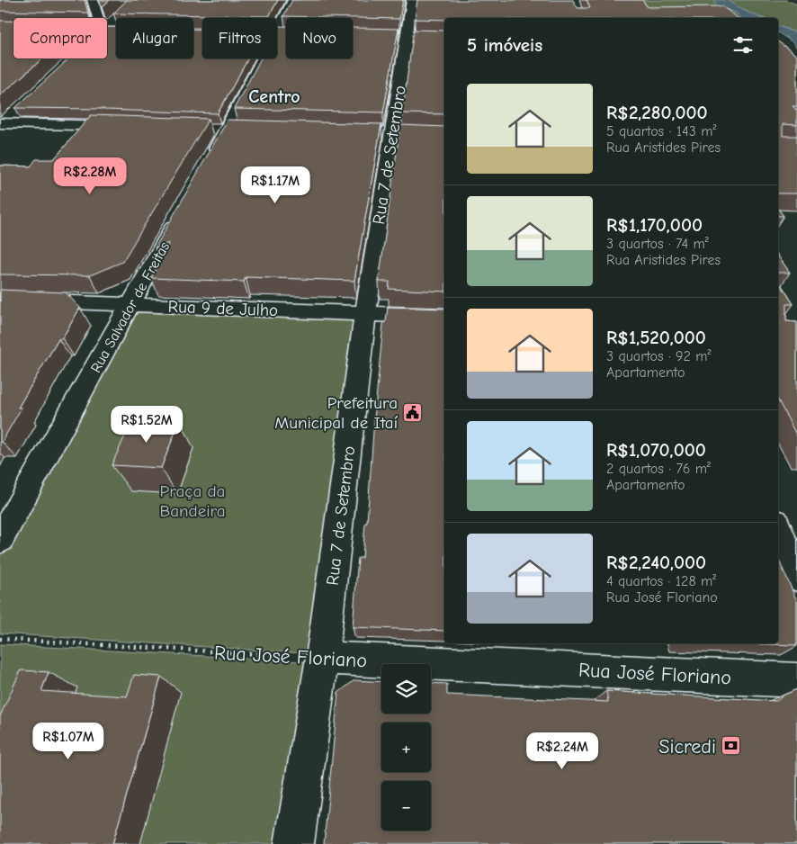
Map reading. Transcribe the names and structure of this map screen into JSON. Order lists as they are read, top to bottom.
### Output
{
  "streets": {
    "street": [
      "Rua 7 de Setembro",
      "Rua Salvador de Freitas",
      "Rua 9 de Julho",
      "Rua José Floriano"
    ]
  },
  "crossings": [
    ["Rua 7 de Setembro", "Rua 9 de Julho"],
    ["Rua 7 de Setembro", "Rua José Floriano"],
    ["Rua Salvador de Freitas", "Rua 9 de Julho"]
  ],
  "districts": ["Centro"],
  "parks": ["Praça da Bandeira"],
  "places": {
    "public building": ["Prefeitura Municipal de Itaí"],
    "bank": ["Sicredi"]
  },
  "page": {
    "chip": [
      "Comprar",
      "Alugar",
      "Filtros",
      "Novo"
    ],
    "heading": "5 imóveis",
    "list": [
      {
        "name": "R$2,280,000",
        "note": "5 quartos · 143 m² · Rua Aristides Pires"
      },
      {
        "name": "R$1,170,000",
        "note": "3 quartos · 74 m² · Rua Aristides Pires"
      },
      {
        "name": "R$1,520,000",
        "note": "3 quartos · 92 m² · Apartamento"
      },
      {
        "name": "R$1,070,000",
        "note": "2 quartos · 76 m² · Apartamento"
      },
      {
        "name": "R$2,240,000",
        "note": "4 quartos · 128 m² · Rua José Floriano"
      }
    ],
    "price": [
      "R$2.28M",
      "R$1.17M",
      "R$1.52M",
      "R$1.07M",
      "R$2.24M"
    ],
    "map_buttons": ["+", "−"]
  }
}
